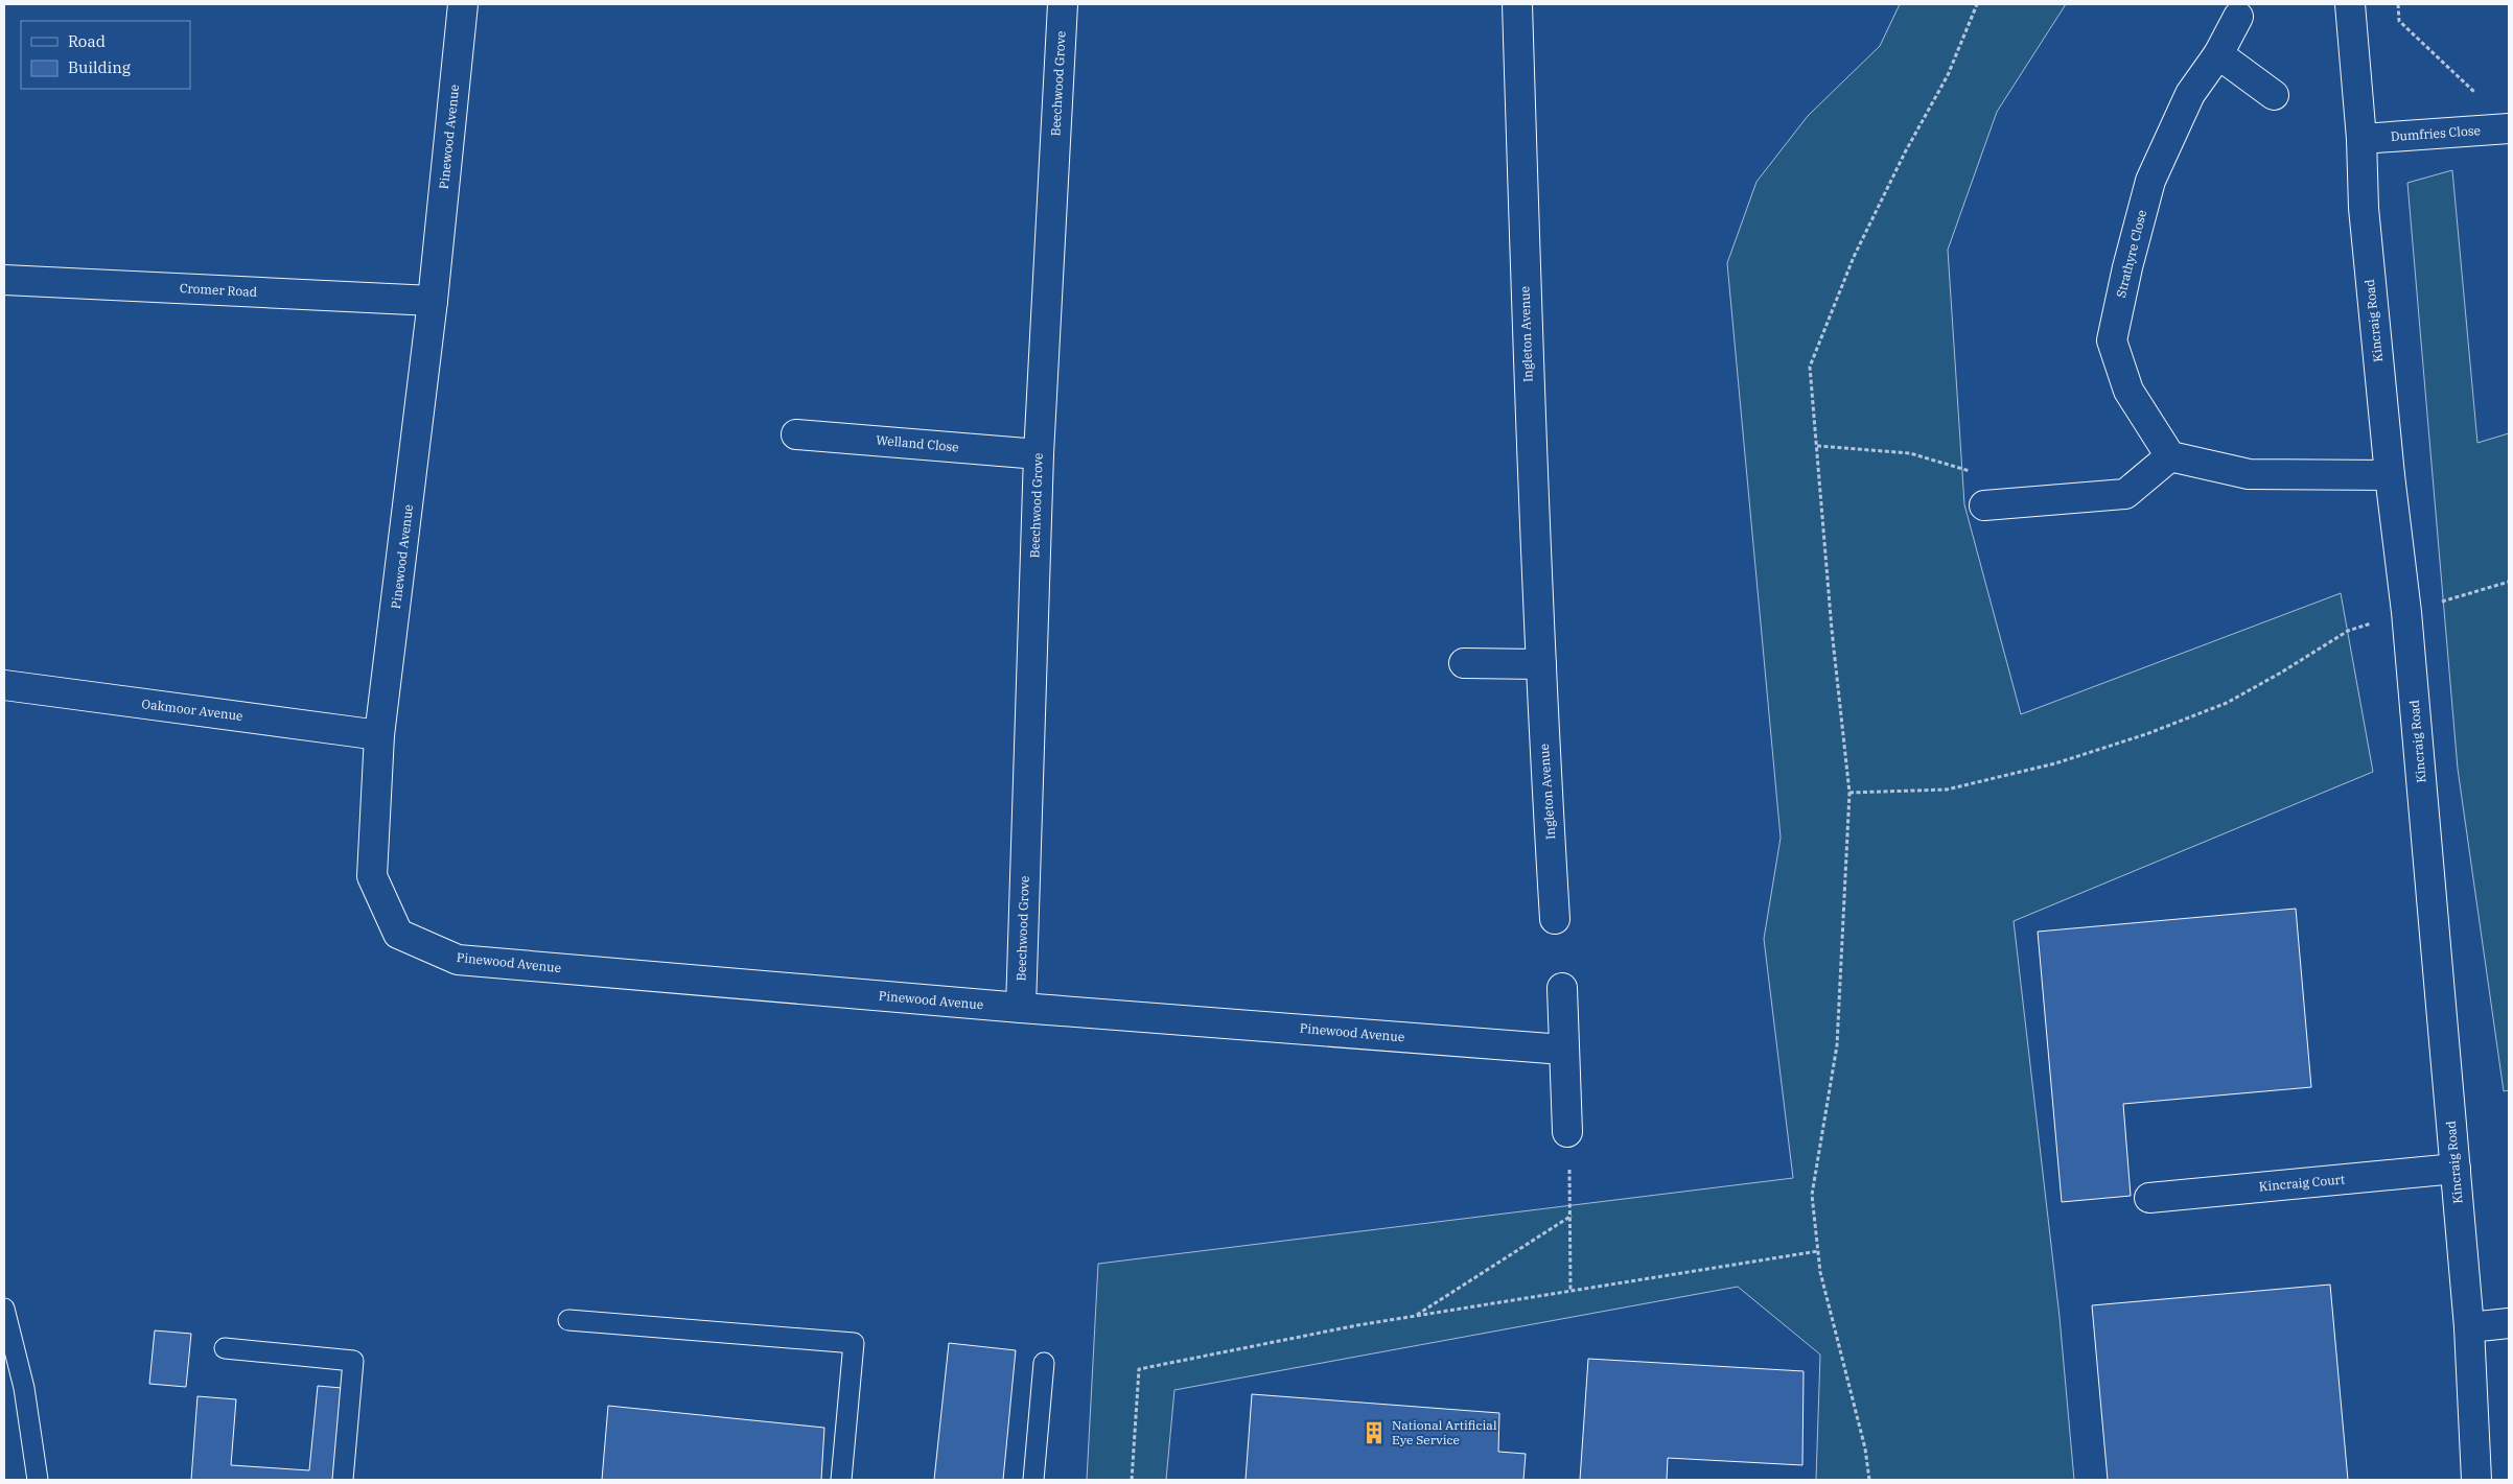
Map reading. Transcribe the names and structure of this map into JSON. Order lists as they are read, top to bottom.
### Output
{
  "streets": {
    "street": [
      "Beechwood Grove",
      "Dumfries Close",
      "Pinewood Avenue",
      "Strathyre Close",
      "Cromer Road",
      "Kincraig Road",
      "Ingleton Avenue",
      "Welland Close",
      "Oakmoor Avenue",
      "Kincraig Court"
    ]
  },
  "crossings": [
    ["Beechwood Grove", "Pinewood Avenue"],
    ["Beechwood Grove", "Welland Close"],
    ["Dumfries Close", "Kincraig Road"],
    ["Pinewood Avenue", "Cromer Road"],
    ["Pinewood Avenue", "Oakmoor Avenue"],
    ["Kincraig Road", "Kincraig Court"]
  ],
  "places": {
    "building": ["National Artificial Eye Service"]
  },
  "legend": ["Road", "Building"]
}
